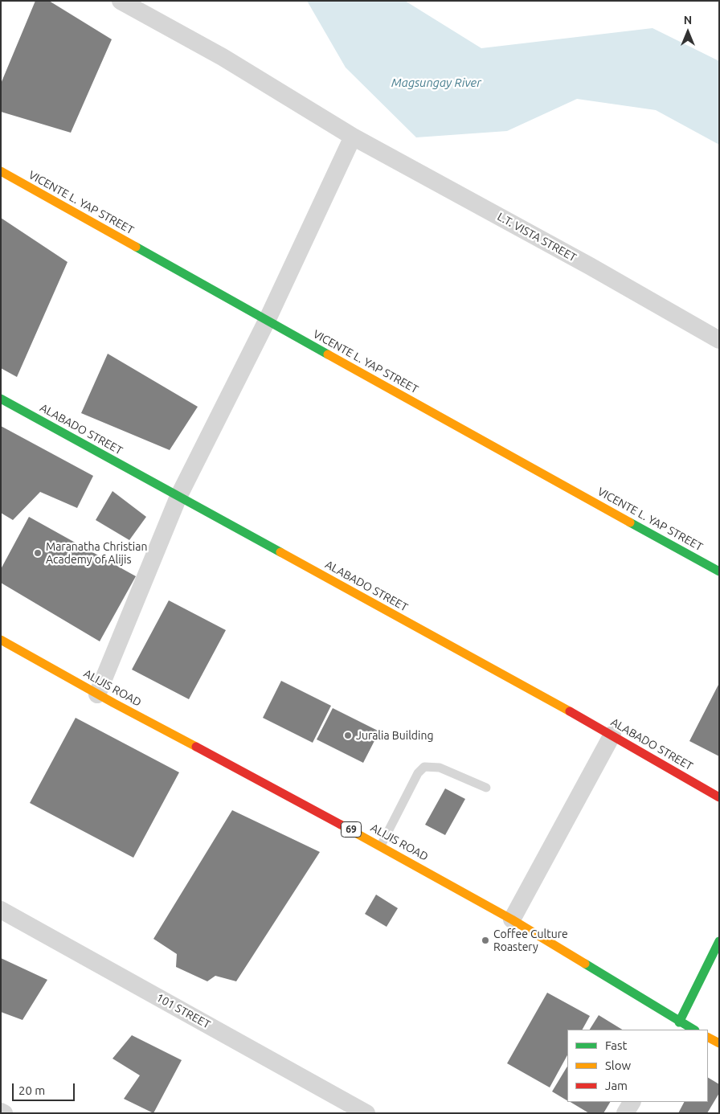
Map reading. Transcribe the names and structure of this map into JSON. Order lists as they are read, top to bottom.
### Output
{
  "streets": {
    "street": [
      "VICENTE L. YAP STREET",
      "L.T. VISTA STREET",
      "ALABADO STREET",
      "ALIJIS ROAD",
      "69",
      "101 STREET"
    ]
  },
  "water": ["Magsungay River"],
  "places": ["Maranatha Christian Academy of Alijis", "Juralia Building", "Coffee Culture Roastery"],
  "legend": ["Fast", "Slow", "Jam"],
  "scale_bar": "20 m",
  "north": "top"
}
